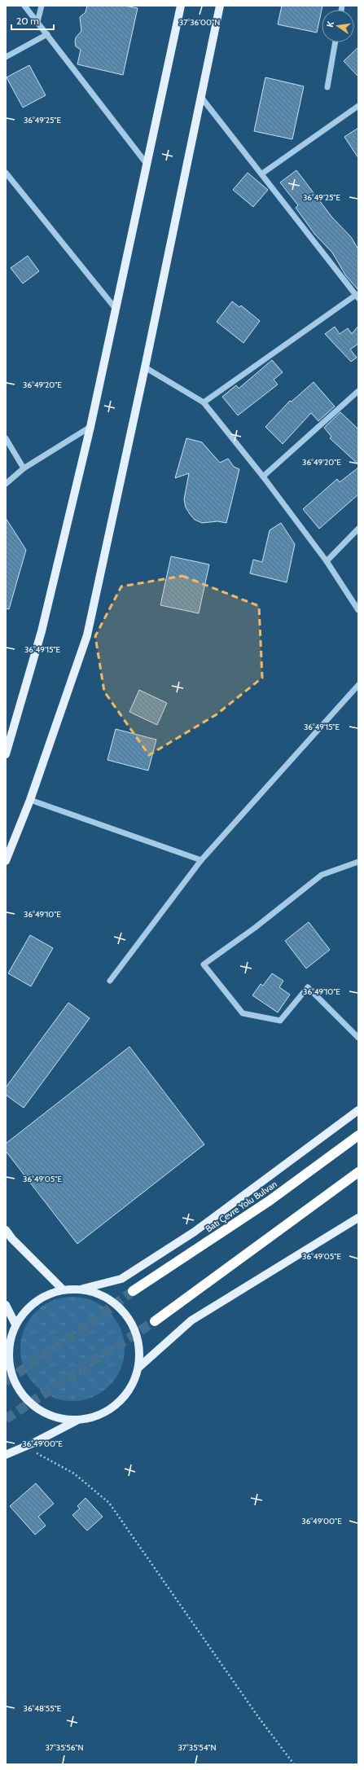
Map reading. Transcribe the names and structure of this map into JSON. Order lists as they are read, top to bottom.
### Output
{
  "streets": {
    "highway": ["Batı Çevre Yolu Bulvarı"]
  },
  "scale_bar": "20 m",
  "north": "left",
  "coordinates": [
    "37°36'00\"N",
    "36°49'25\"E",
    "36°49'20\"E",
    "36°49'15\"E",
    "36°49'10\"E",
    "36°49'05\"E",
    "36°49'00\"E",
    "36°48'55\"E",
    "37°35'56\"N",
    "37°35'54\"N"
  ]
}
